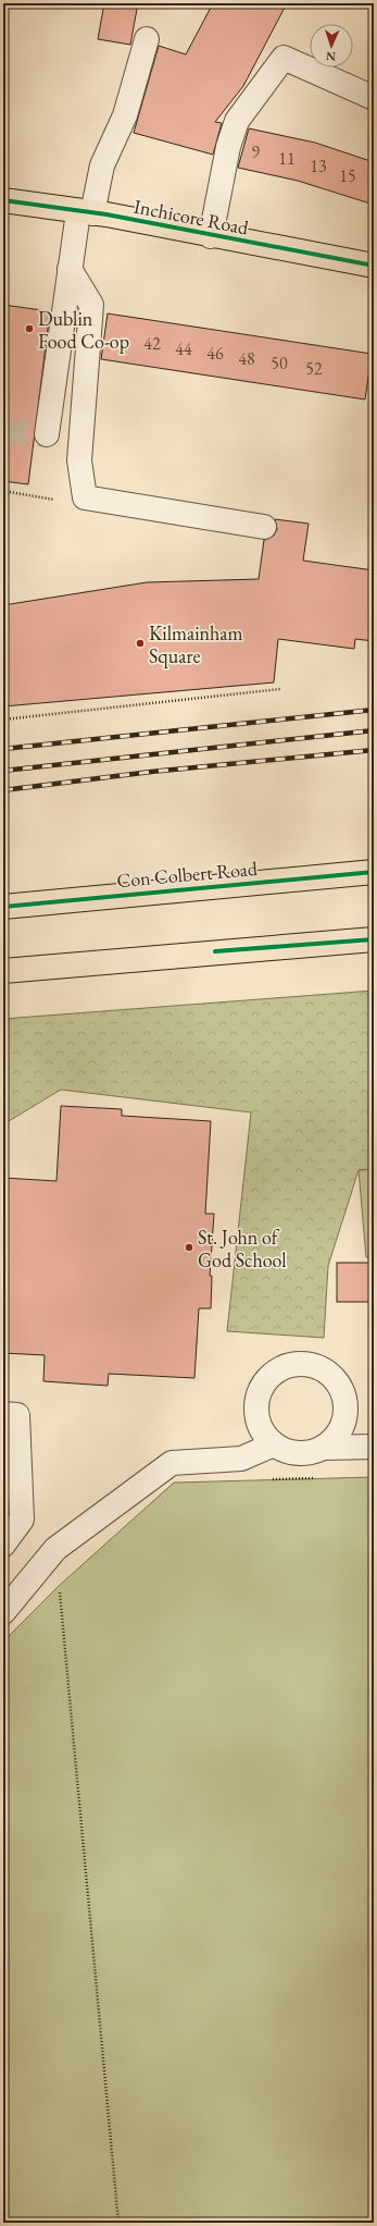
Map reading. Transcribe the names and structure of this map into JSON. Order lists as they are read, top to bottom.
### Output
{
  "streets": {
    "main road": ["Inchicore Road", "Con Colbert Road"]
  },
  "places": ["Dublin Food Co-op", "Kilmainham Square", "St. John of God School"],
  "house_numbers": [
    "9",
    "11",
    "13",
    "15",
    "42",
    "44",
    "46",
    "48",
    "50",
    "52"
  ],
  "north": "bottom"
}
